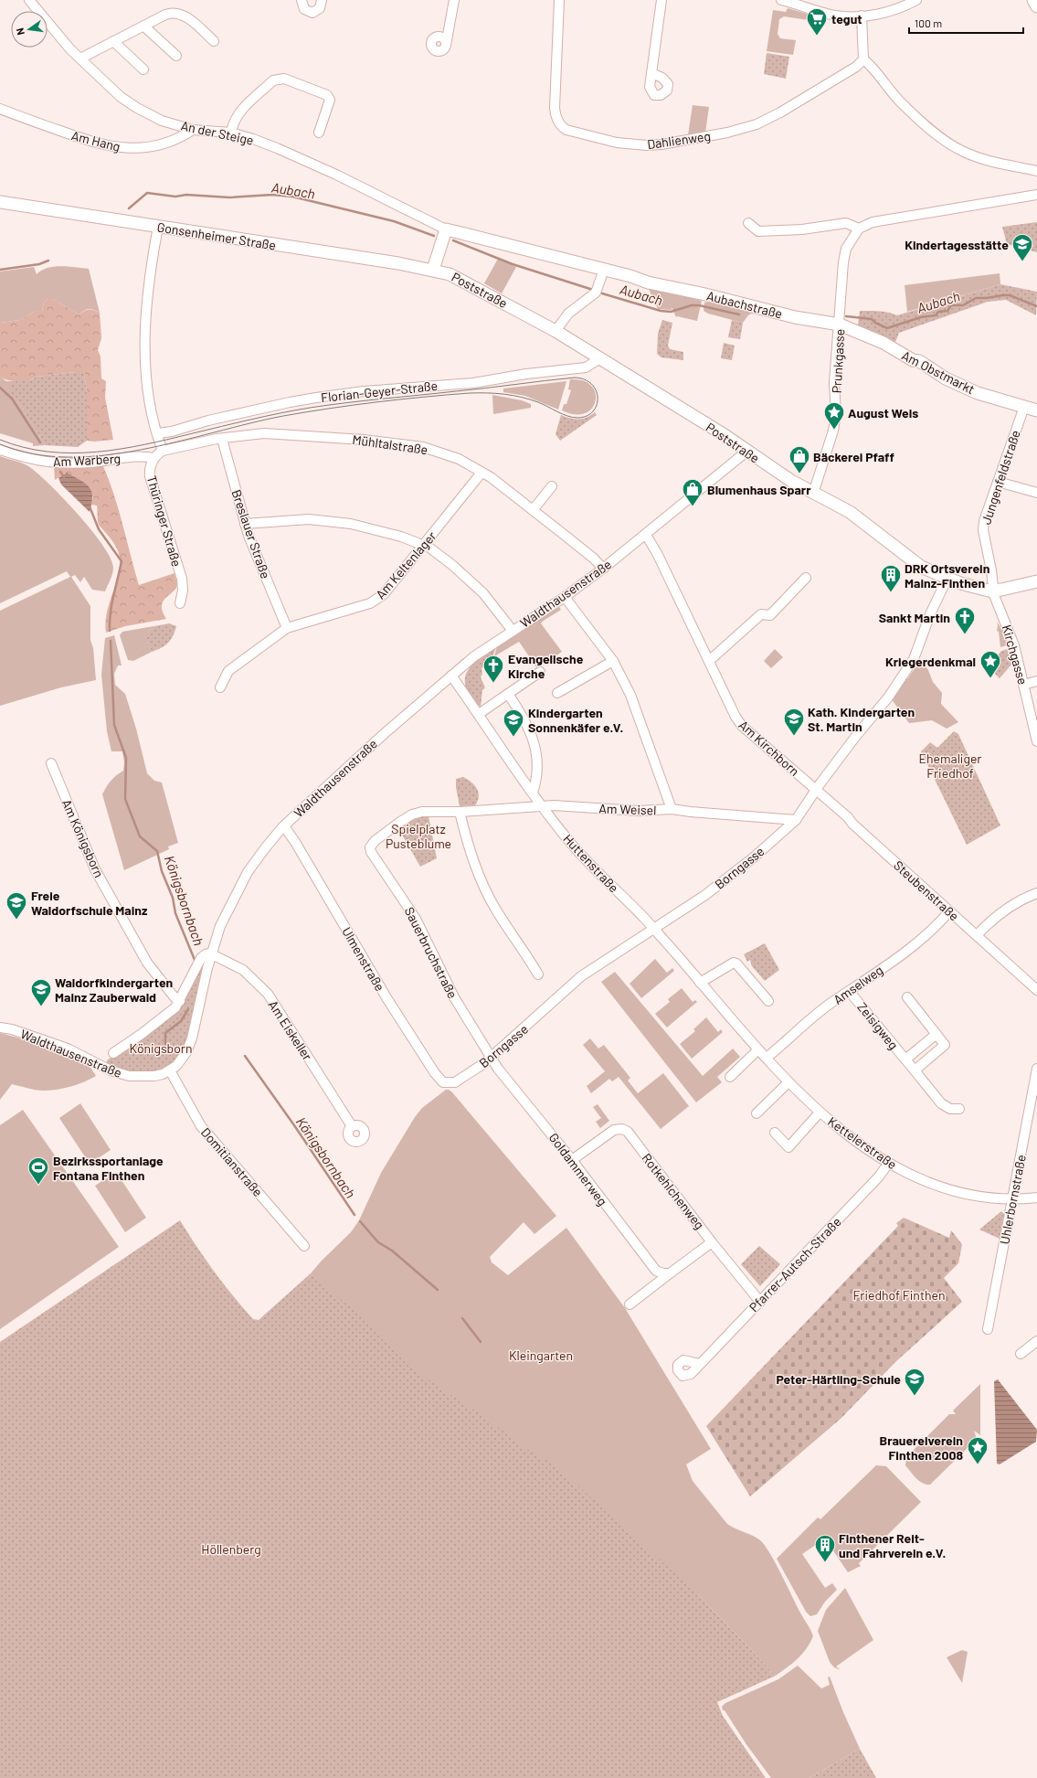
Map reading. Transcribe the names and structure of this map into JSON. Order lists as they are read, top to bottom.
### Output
{
  "streets": {
    "main road": [
      "Gonsenheimer Straße",
      "Poststraße",
      "Aubachstraße",
      "Am Obstmarkt"
    ],
    "street": [
      "An der Steige",
      "Dahlienweg",
      "Am Hang",
      "Prunkgasse",
      "Florian-Geyer-Straße",
      "Mühltalstraße",
      "Am Warberg",
      "Jungenfeldstraße",
      "Thüringer Straße",
      "Breslauer Straße",
      "Am Keltenlager",
      "Waldthausenstraße",
      "Kirchgasse",
      "Am Kirchborn",
      "Am Weisel",
      "Am Königsborn",
      "Huttenstraße",
      "Borngasse",
      "Steubenstraße",
      "Sauerbruchstraße",
      "Ulmenstraße",
      "Amselweg",
      "Zeisigweg",
      "Am Eiskeller",
      "Kettelerstraße",
      "Domitianstraße",
      "Goldammerweg",
      "Rotkehlchenweg",
      "Uhlerbornstraße",
      "Pfarrer-Autsch-Straße"
    ]
  },
  "crossings": [
    ["An der Steige", "Am Hang"],
    ["An der Steige", "Aubachstraße"],
    ["Gonsenheimer Straße", "Poststraße"],
    ["Poststraße", "Prunkgasse"],
    ["Poststraße", "Florian-Geyer-Straße"],
    ["Poststraße", "Jungenfeldstraße"],
    ["Poststraße", "Waldthausenstraße"],
    ["Poststraße", "Kirchgasse"],
    ["Poststraße", "Borngasse"],
    ["Aubachstraße", "Prunkgasse"],
    ["Aubachstraße", "Am Obstmarkt"],
    ["Am Obstmarkt", "Jungenfeldstraße"],
    ["Mühltalstraße", "Thüringer Straße"],
    ["Mühltalstraße", "Breslauer Straße"],
    ["Mühltalstraße", "Am Keltenlager"],
    ["Mühltalstraße", "Waldthausenstraße"],
    ["Am Warberg", "Thüringer Straße"],
    ["Jungenfeldstraße", "Kirchgasse"],
    ["Breslauer Straße", "Am Keltenlager"],
    ["Waldthausenstraße", "Am Kirchborn"],
    ["Waldthausenstraße", "Huttenstraße"],
    ["Waldthausenstraße", "Ulmenstraße"],
    ["Waldthausenstraße", "Am Eiskeller"],
    ["Waldthausenstraße", "Domitianstraße"],
    ["Am Kirchborn", "Borngasse"],
    ["Am Kirchborn", "Steubenstraße"],
    ["Am Weisel", "Huttenstraße"],
    ["Am Weisel", "Borngasse"],
    ["Am Weisel", "Sauerbruchstraße"],
    ["Huttenstraße", "Borngasse"],
    ["Huttenstraße", "Kettelerstraße"],
    ["Borngasse", "Steubenstraße"],
    ["Borngasse", "Sauerbruchstraße"],
    ["Borngasse", "Ulmenstraße"],
    ["Borngasse", "Kettelerstraße"],
    ["Borngasse", "Goldammerweg"],
    ["Steubenstraße", "Amselweg"],
    ["Sauerbruchstraße", "Goldammerweg"],
    ["Amselweg", "Zeisigweg"],
    ["Amselweg", "Kettelerstraße"],
    ["Kettelerstraße", "Uhlerbornstraße"],
    ["Kettelerstraße", "Pfarrer-Autsch-Straße"],
    ["Goldammerweg", "Rotkehlchenweg"],
    ["Rotkehlchenweg", "Pfarrer-Autsch-Straße"]
  ],
  "water": ["Aubach", "Königsbornbach"],
  "parks": [
    "Ehemaliger Friedhof",
    "Spielplatz Pusteblume",
    "Königsborn",
    "Friedhof Finthen",
    "Kleingarten",
    "Höllenberg"
  ],
  "places": {
    "supermarket": ["tegut"],
    "school or university": [
      "Kindertagesstätte",
      "Kath. Kindergarten St. Martin",
      "Kindergarten Sonnenkäfer e.V.",
      "Freie Waldorfschule Mainz",
      "Waldorfkindergarten Mainz Zauberwald",
      "Peter-Härtling-Schule"
    ],
    "place": ["August Weis", "Kriegerdenkmal", "Brauereiverein Finthen 2008"],
    "shop": ["Bäckerei Pfaff", "Blumenhaus Sparr"],
    "building": ["DRK Ortsverein Mainz-Finthen", "Finthener Reit- und Fahrverein e.V."],
    "church": ["Sankt Martin", "Evangelische Kirche"],
    "sports": ["Bezirkssportanlage Fontana Finthen"]
  },
  "scale_bar": "100 m",
  "north": "left"
}
